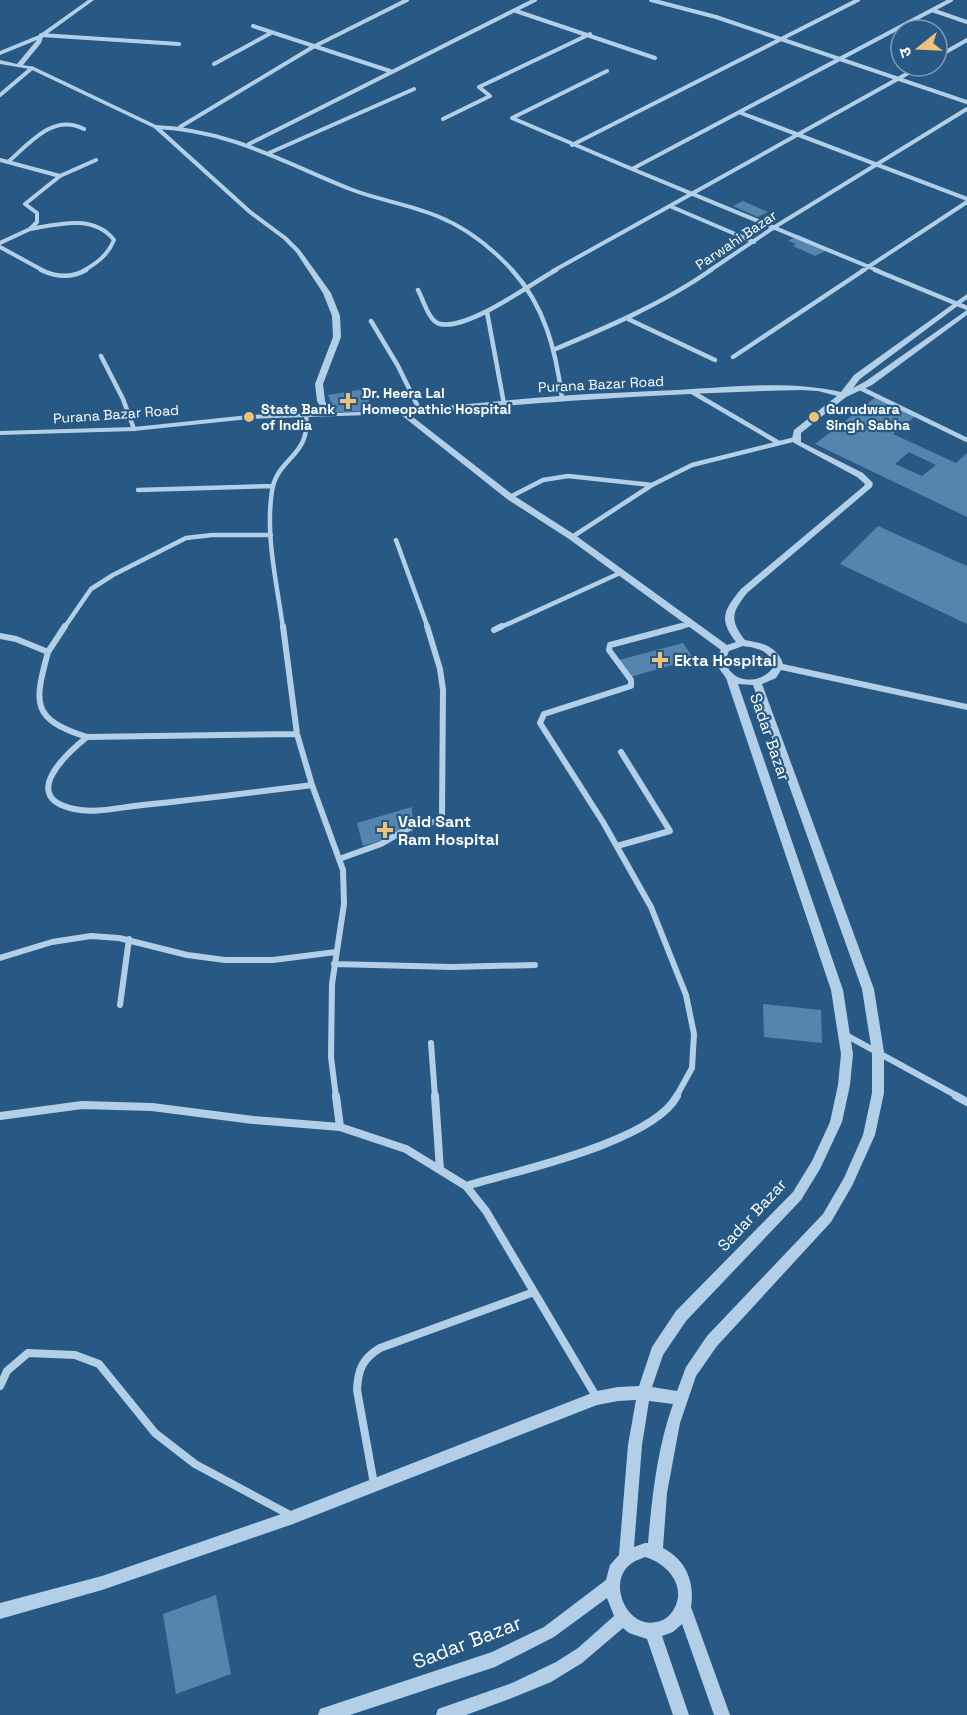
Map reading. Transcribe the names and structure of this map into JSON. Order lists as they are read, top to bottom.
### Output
{
  "streets": {
    "street": ["Parwahi Bazar", "Purana Bazar Road", "Sadar Bazar"]
  },
  "places": {
    "health": ["Dr. Heera Lal Homeopathic Hospital", "Ekta Hospital", "Vaid Sant Ram Hospital"],
    "other": ["State Bank of India", "Gurudwara Singh Sabha"]
  },
  "north": "left"
}
